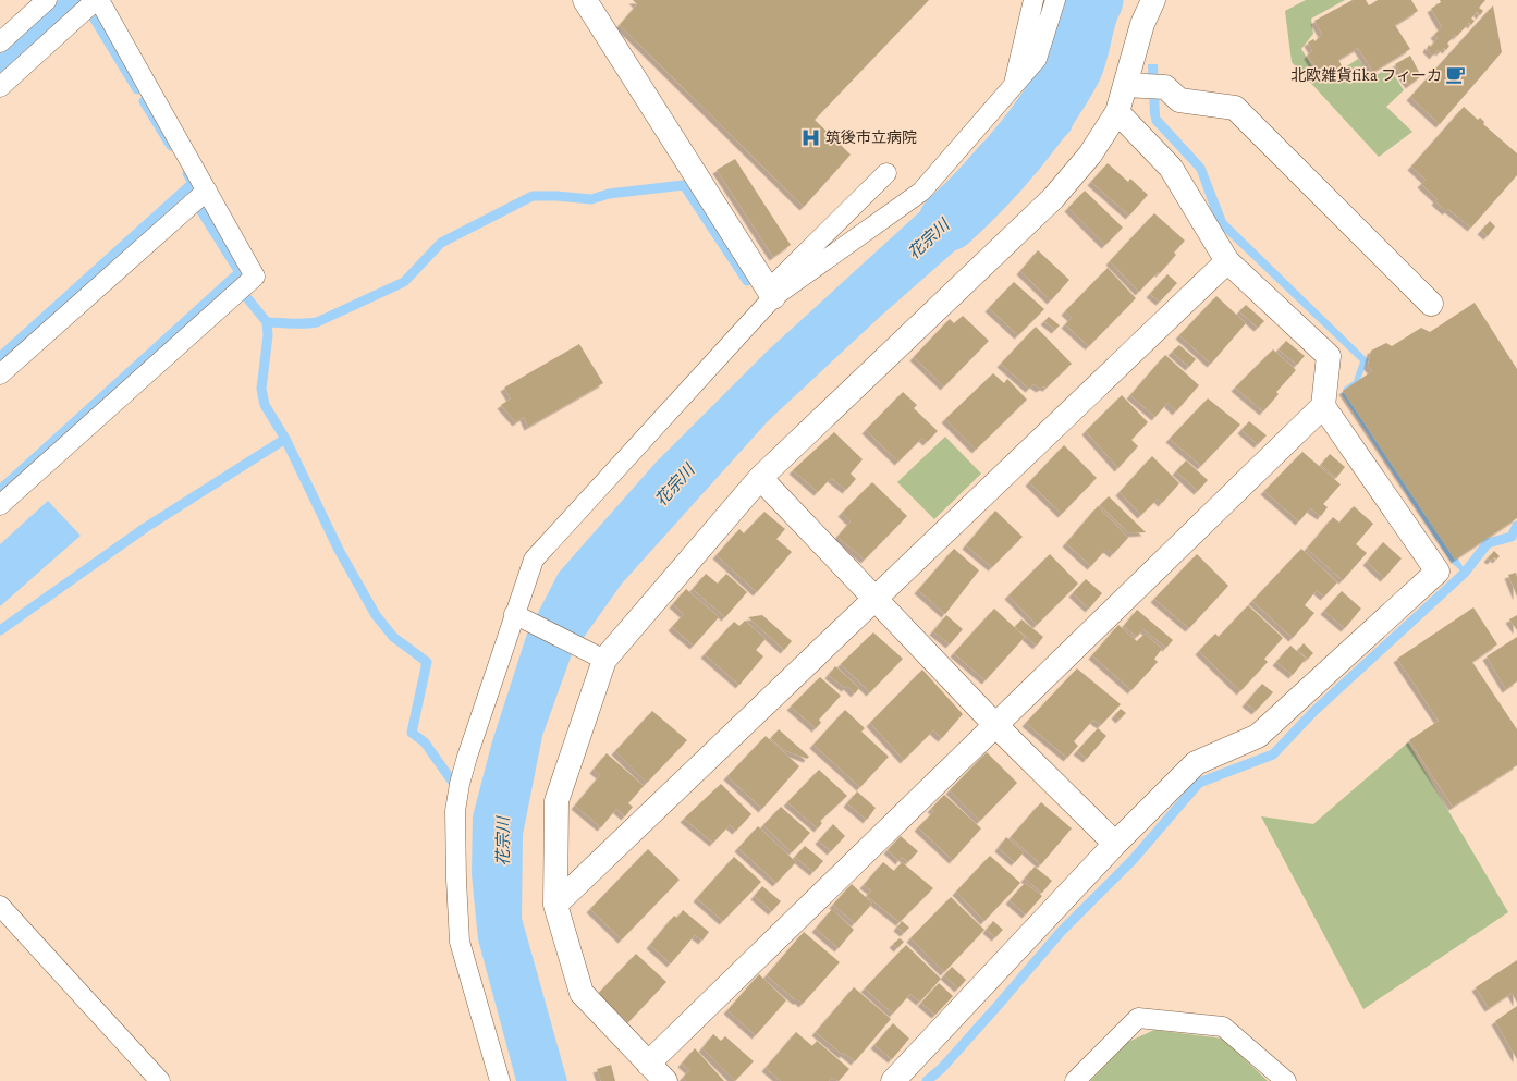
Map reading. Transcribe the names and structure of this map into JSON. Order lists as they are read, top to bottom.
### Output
{
  "water": ["花宗川"],
  "places": {
    "cafe": ["北欧雑貨fika フィーカ"],
    "hospital": ["筑後市立病院"]
  }
}
